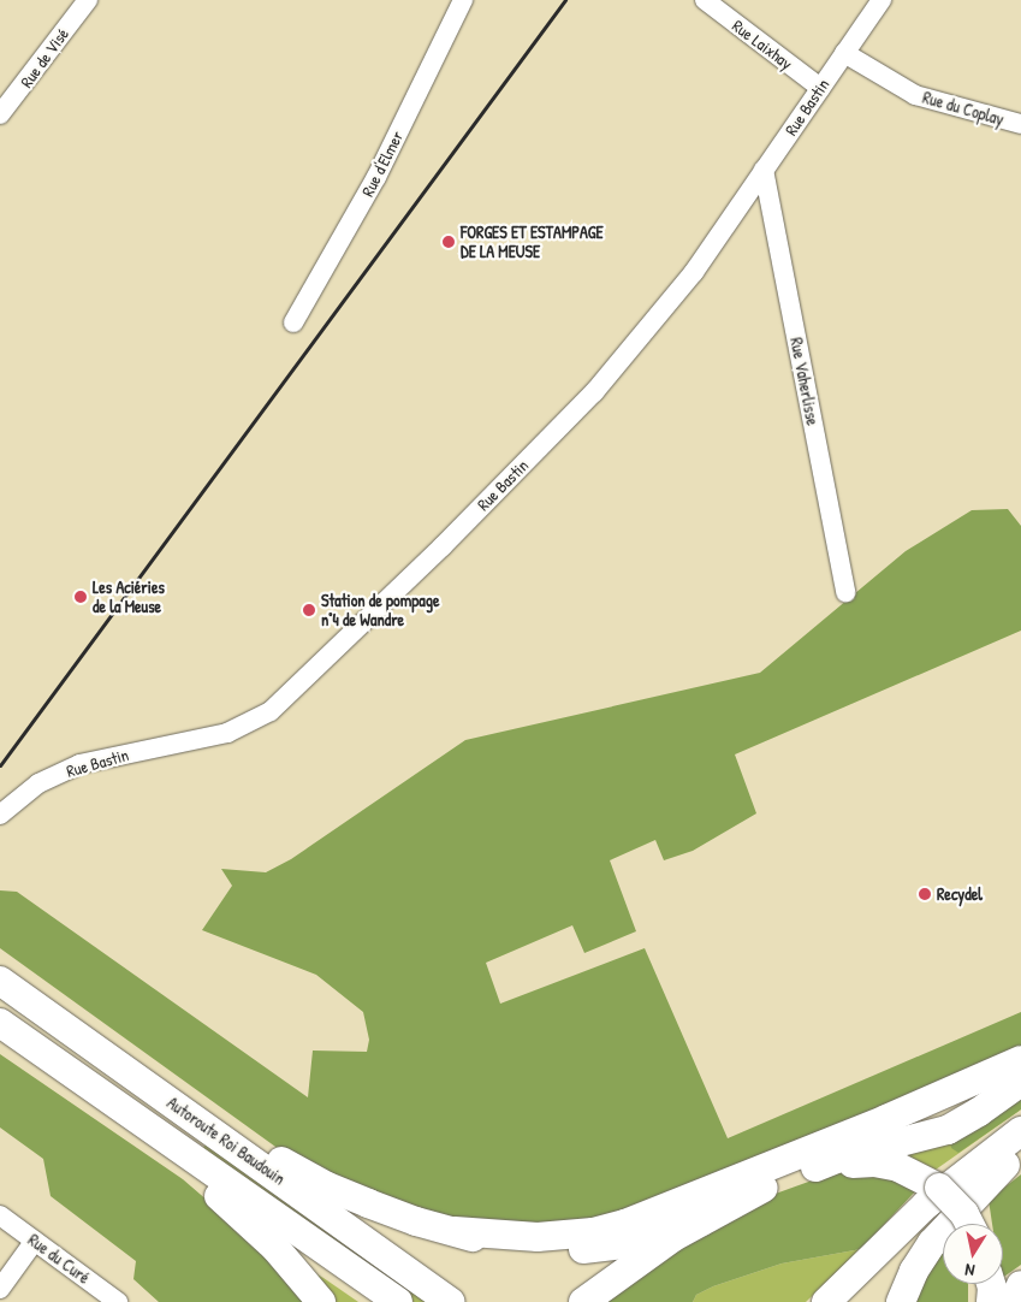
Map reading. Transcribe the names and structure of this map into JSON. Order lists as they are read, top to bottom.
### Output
{
  "streets": {
    "highway": ["Autoroute Roi Baudouin"],
    "street": [
      "Rue Laixhay",
      "Rue de Visé",
      "Rue Bastin",
      "Rue du Coplay",
      "Rue d'Elmer",
      "Rue Vaherlisse",
      "Rue du Curé"
    ]
  },
  "crossings": [
    ["Rue Laixhay", "Rue Bastin"],
    ["Rue Bastin", "Rue du Coplay"],
    ["Rue Bastin", "Rue Vaherlisse"]
  ],
  "places": [
    "FORGES ET ESTAMPAGE DE LA MEUSE",
    "Les Aciéries de la Meuse",
    "Station de pompage n°4 de Wandre",
    "Recydel"
  ],
  "north": "bottom"
}
